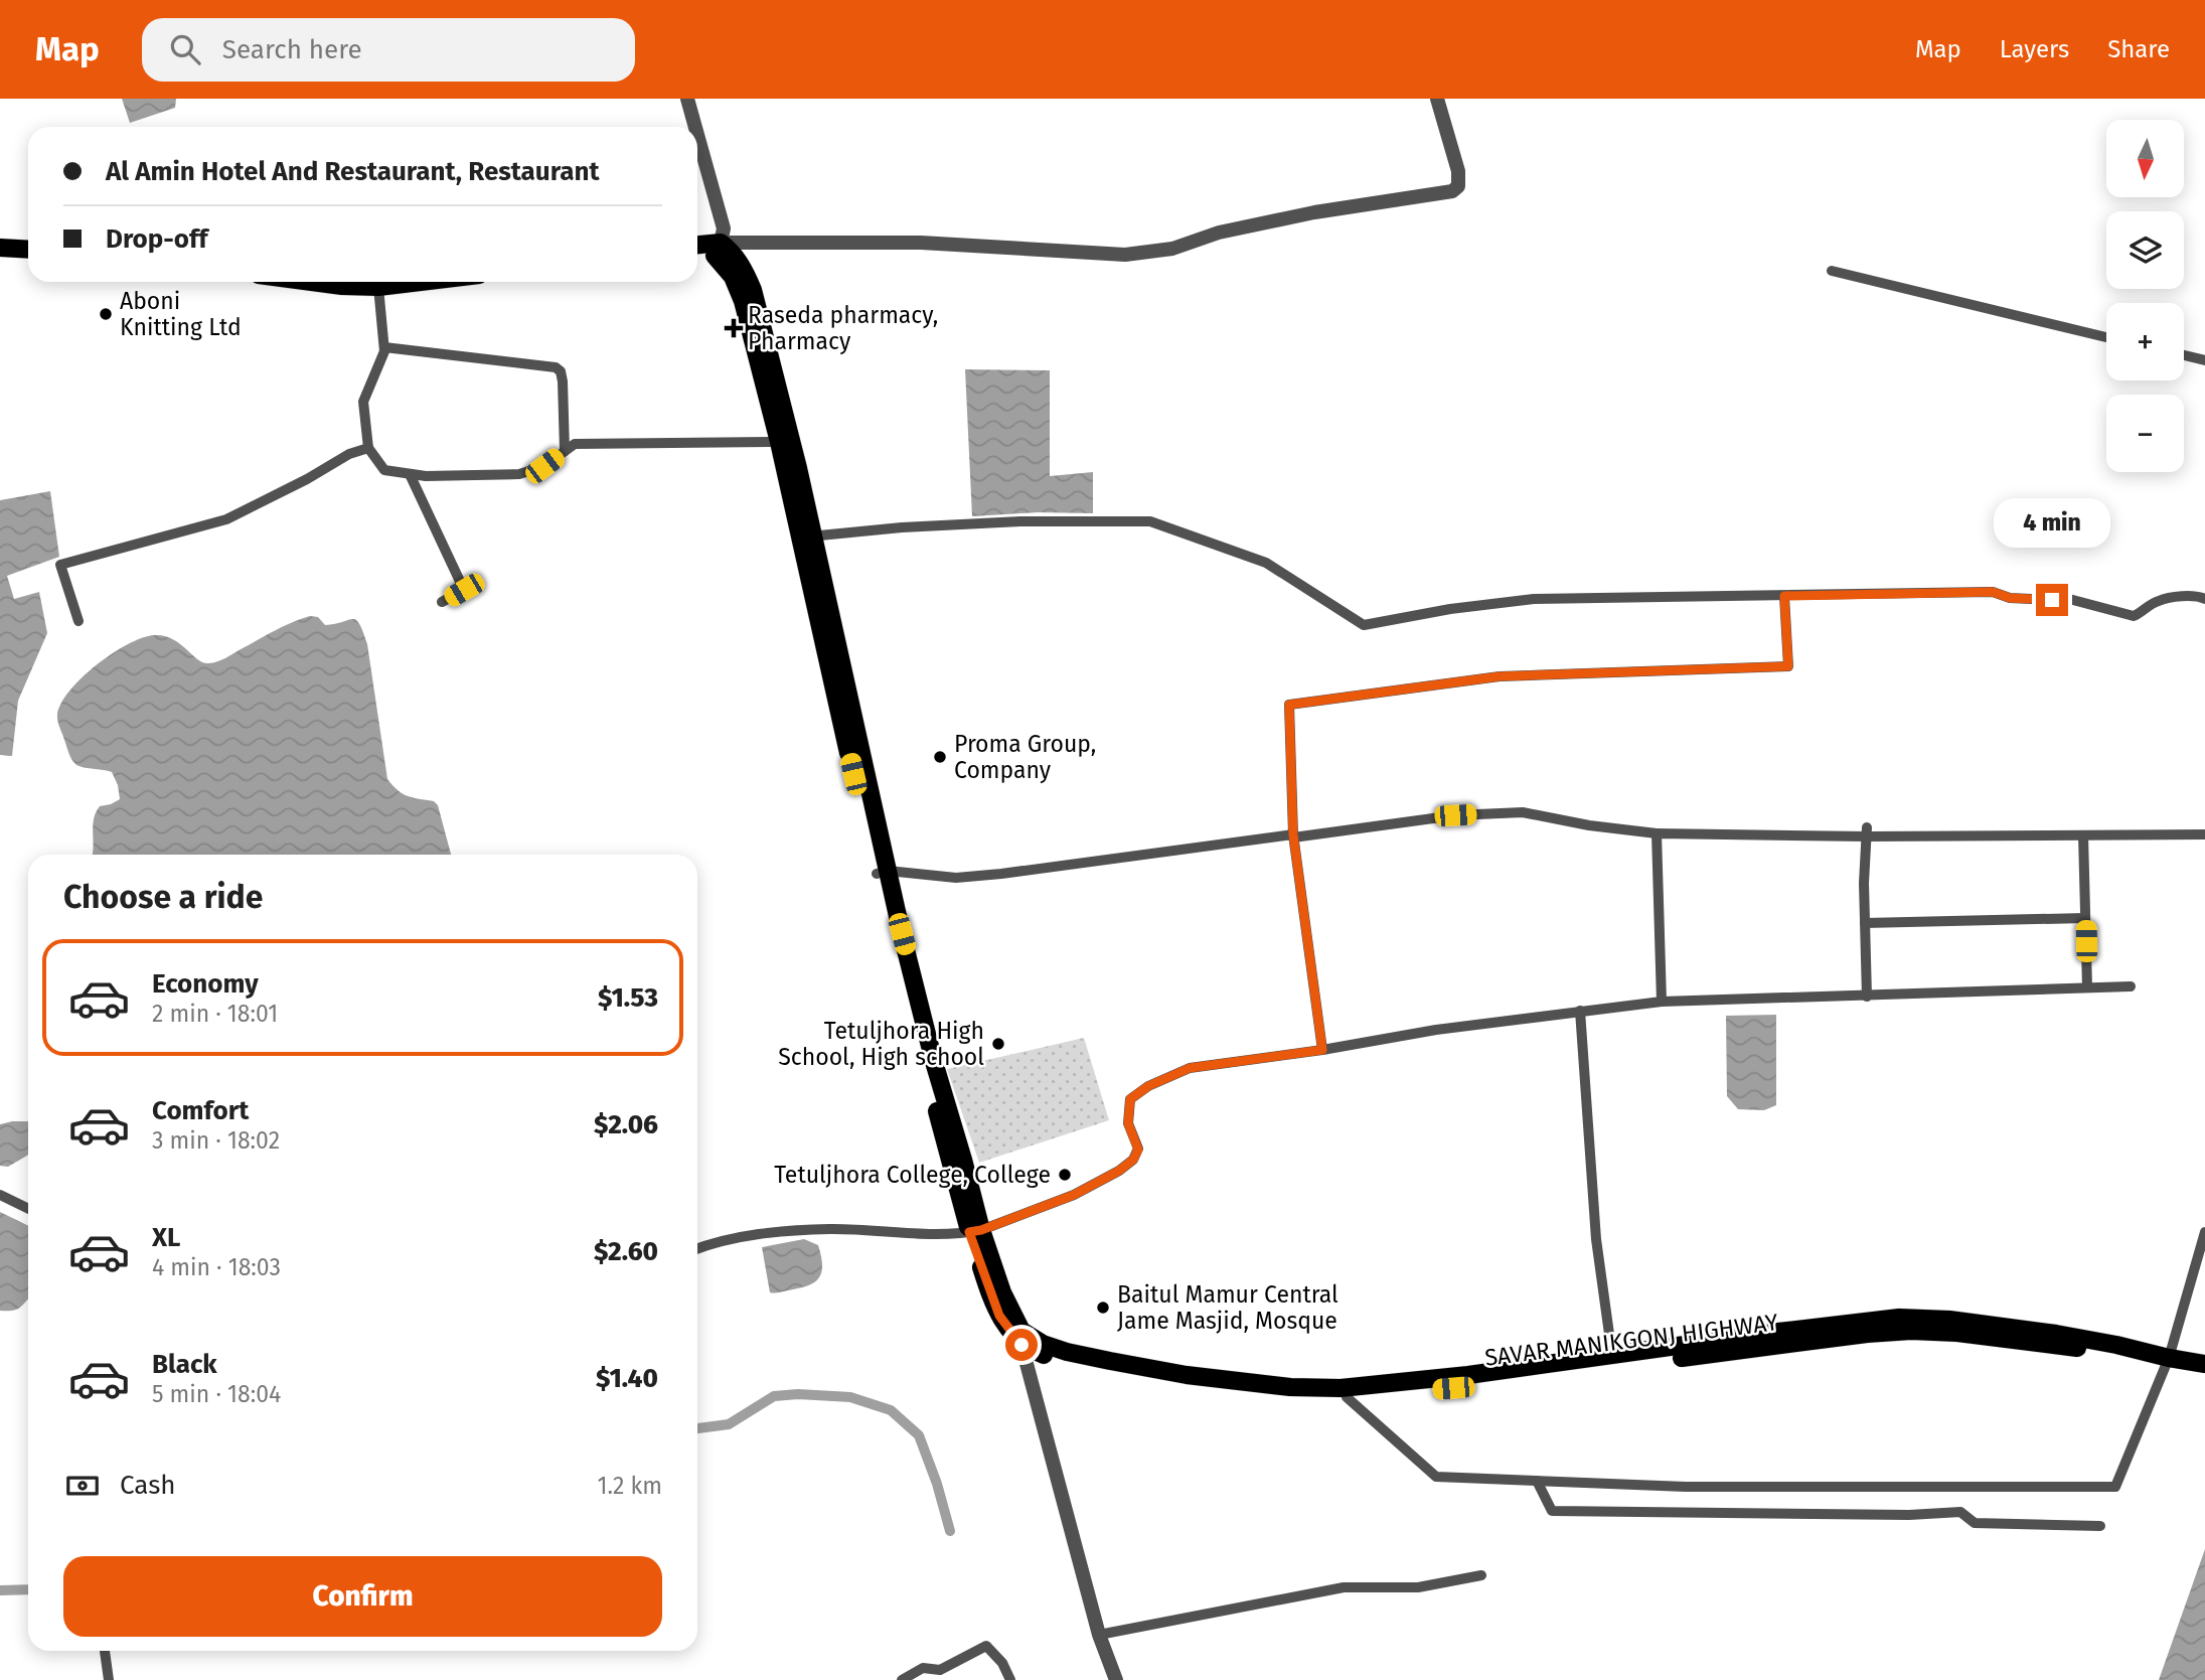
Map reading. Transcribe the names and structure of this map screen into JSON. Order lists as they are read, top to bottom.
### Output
{
  "streets": {
    "main road": ["SAVAR MANIKGONJ HIGHWAY"]
  },
  "places": {
    "other": [
      "Aboni Knitting Ltd",
      "Proma Group, Company",
      "Tetuljhora High School, High school",
      "Tetuljhora College, College",
      "Baitul Mamur Central Jame Masjid, Mosque"
    ],
    "health": ["Raseda pharmacy, Pharmacy"]
  },
  "north": "bottom",
  "page": {
    "header": "Map",
    "search": "Search here",
    "nav": ["Map", "Layers", "Share"],
    "map_buttons": ["+", "−"],
    "banner": ["Al Amin Hotel And Restaurant, Restaurant", "Drop-off"],
    "bubble": "4 min",
    "heading": "Choose a ride",
    "list": [
      {
        "name": "Economy",
        "note": "2 min · 18:01",
        "value": "$1.53"
      },
      {
        "name": "Comfort",
        "note": "3 min · 18:02",
        "value": "$2.06"
      },
      {
        "name": "XL",
        "note": "4 min · 18:03",
        "value": "$2.60"
      },
      {
        "name": "Black",
        "note": "5 min · 18:04",
        "value": "$1.40"
      }
    ],
    "pay": ["Cash", "1.2 km"],
    "buttons": "Confirm"
  }
}
